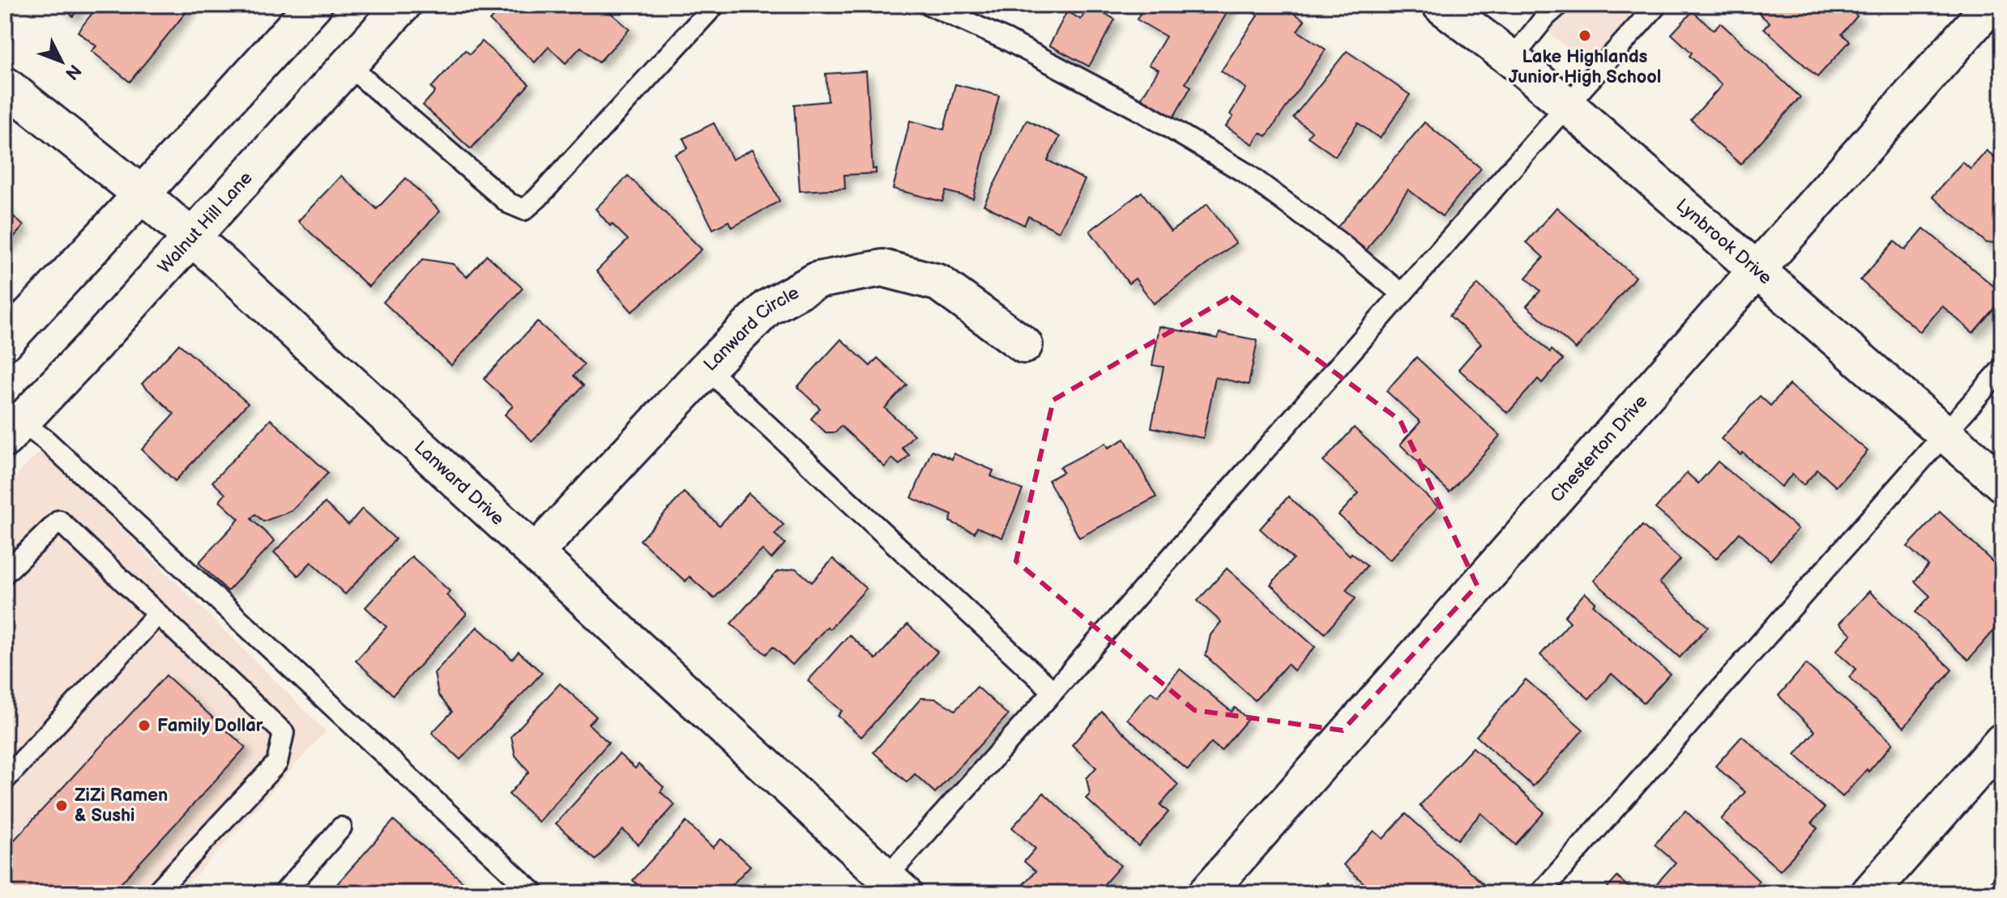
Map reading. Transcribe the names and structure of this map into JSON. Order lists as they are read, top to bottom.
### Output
{
  "streets": {
    "street": [
      "Walnut Hill Lane",
      "Lynbrook Drive",
      "Lanward Circle",
      "Chesterton Drive",
      "Lanward Drive"
    ]
  },
  "crossings": [
    ["Walnut Hill Lane", "Lanward Drive"],
    ["Lynbrook Drive", "Chesterton Drive"],
    ["Lanward Circle", "Lanward Drive"]
  ],
  "places": ["Lake Highlands Junior High School", "Family Dollar", "ZiZi Ramen & Sushi"],
  "north": "bottom right"
}
